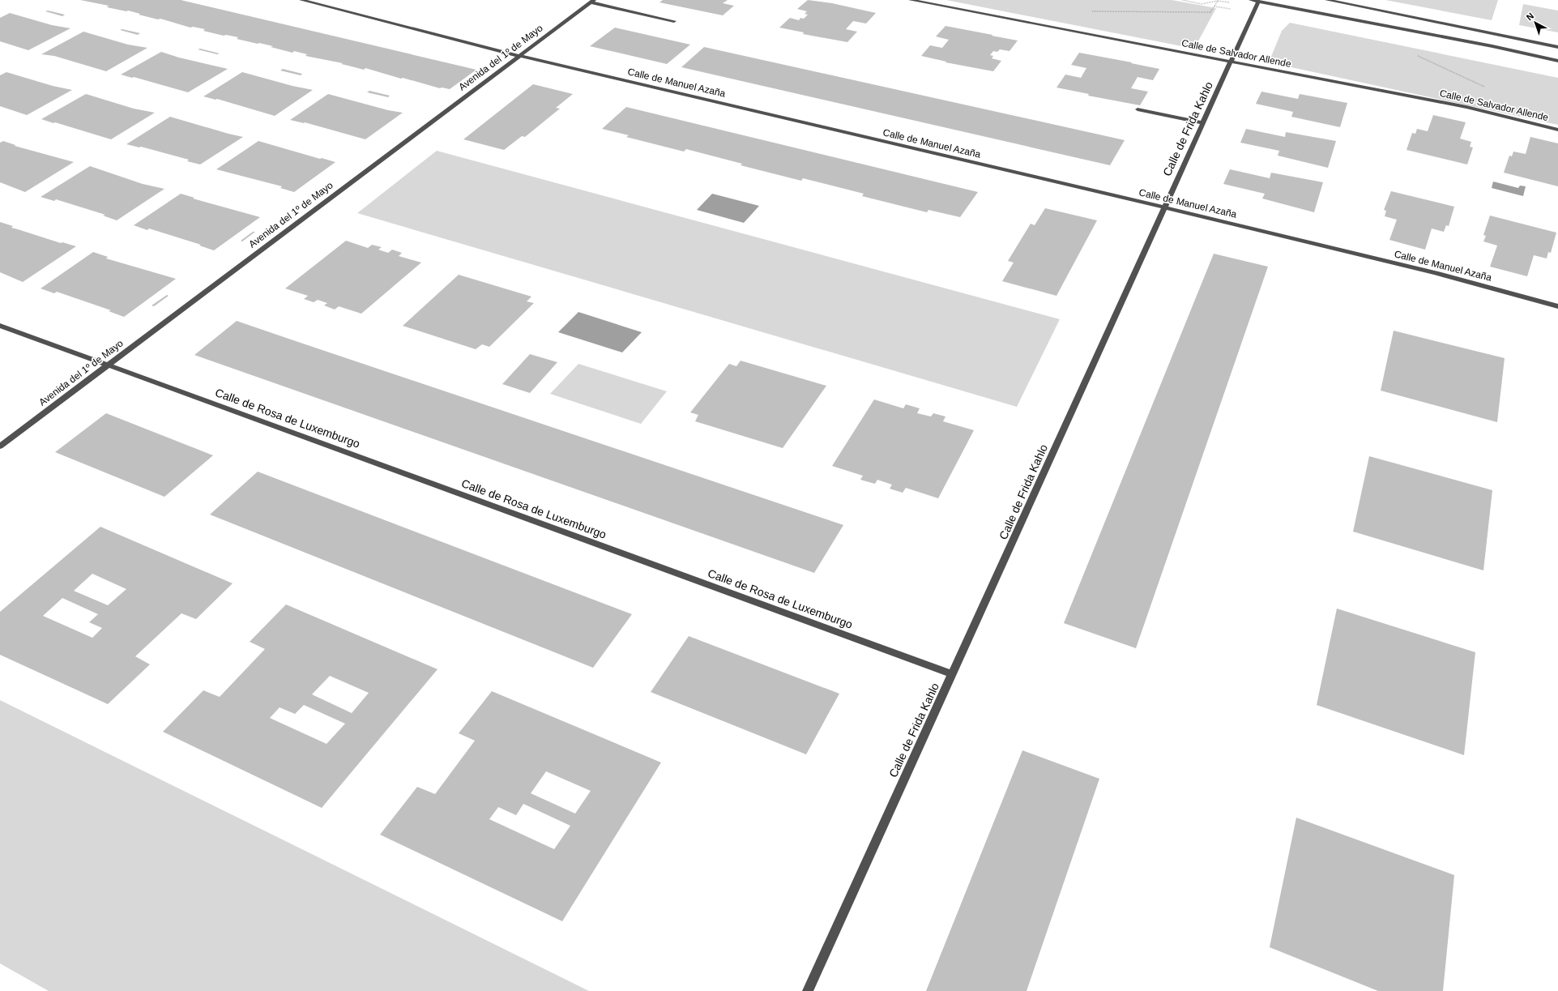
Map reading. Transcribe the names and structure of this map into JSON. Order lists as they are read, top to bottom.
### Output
{
  "streets": {
    "street": [
      "Calle de Salvador Allende",
      "Avenida del 1º de Mayo",
      "Calle de Manuel Azaña",
      "Calle de Frida Kahlo",
      "Calle de Rosa de Luxemburgo"
    ]
  },
  "crossings": [
    ["Calle de Salvador Allende", "Calle de Frida Kahlo"],
    ["Avenida del 1º de Mayo", "Calle de Manuel Azaña"],
    ["Avenida del 1º de Mayo", "Calle de Rosa de Luxemburgo"],
    ["Calle de Manuel Azaña", "Calle de Frida Kahlo"],
    ["Calle de Frida Kahlo", "Calle de Rosa de Luxemburgo"]
  ],
  "north": "top left"
}
